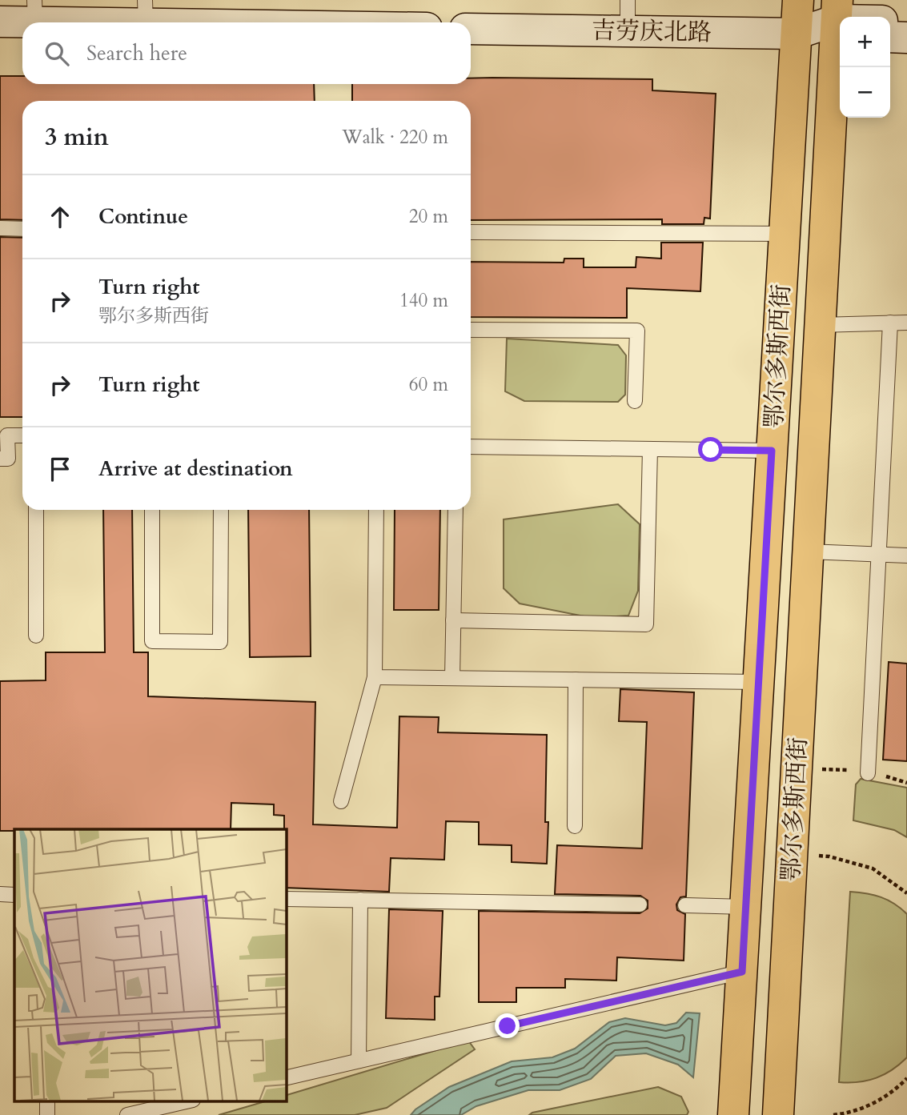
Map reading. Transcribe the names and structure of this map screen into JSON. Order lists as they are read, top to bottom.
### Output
{
  "streets": {
    "main road": ["吉劳庆北路", "鄂尔多斯西街"]
  },
  "crossings": [
    ["吉劳庆北路", "鄂尔多斯西街"]
  ],
  "page": {
    "map_buttons": ["+", "−"],
    "search": "Search here",
    "heading": ["3 min", "Walk · 220 m"],
    "list": [
      ["Continue", "20 m"],
      ["Turn right", "鄂尔多斯西街", "140 m"],
      ["Turn right", "60 m"],
      "Arrive at destination"
    ]
  }
}
